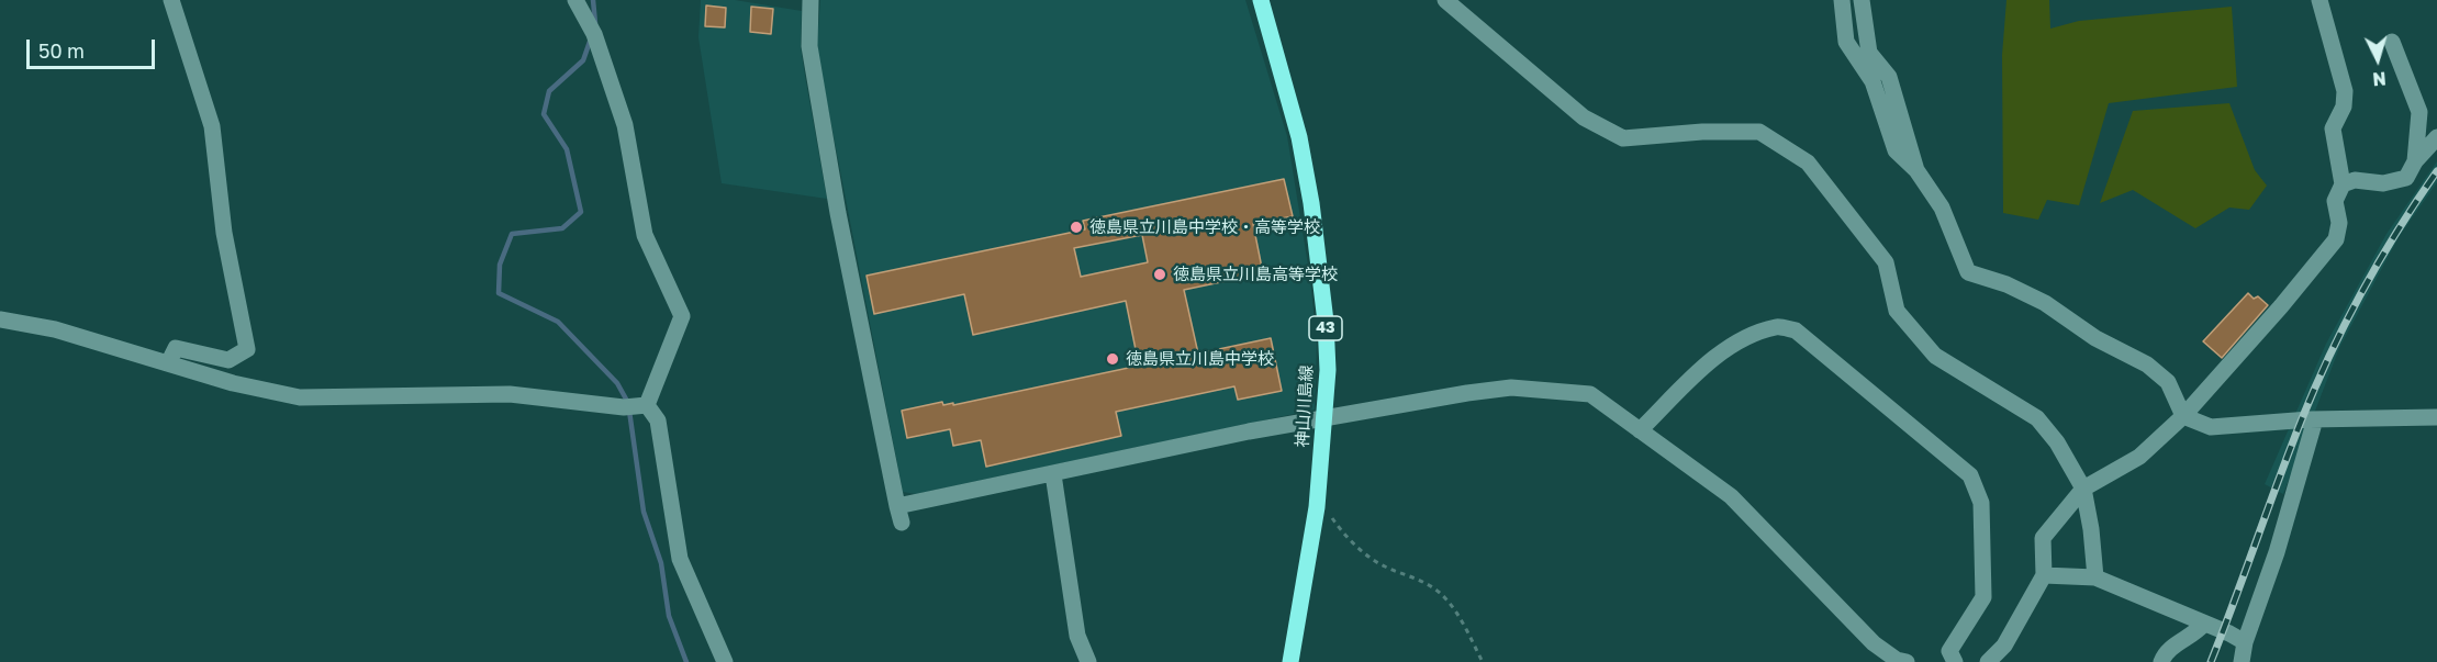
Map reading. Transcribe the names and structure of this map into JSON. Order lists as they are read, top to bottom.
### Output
{
  "streets": {
    "main road": ["43", "神山川島線"]
  },
  "places": ["徳島県立川島中学校・高等学校", "徳島県立川島高等学校", "徳島県立川島中学校"],
  "scale_bar": "50 m",
  "north": "bottom"
}
